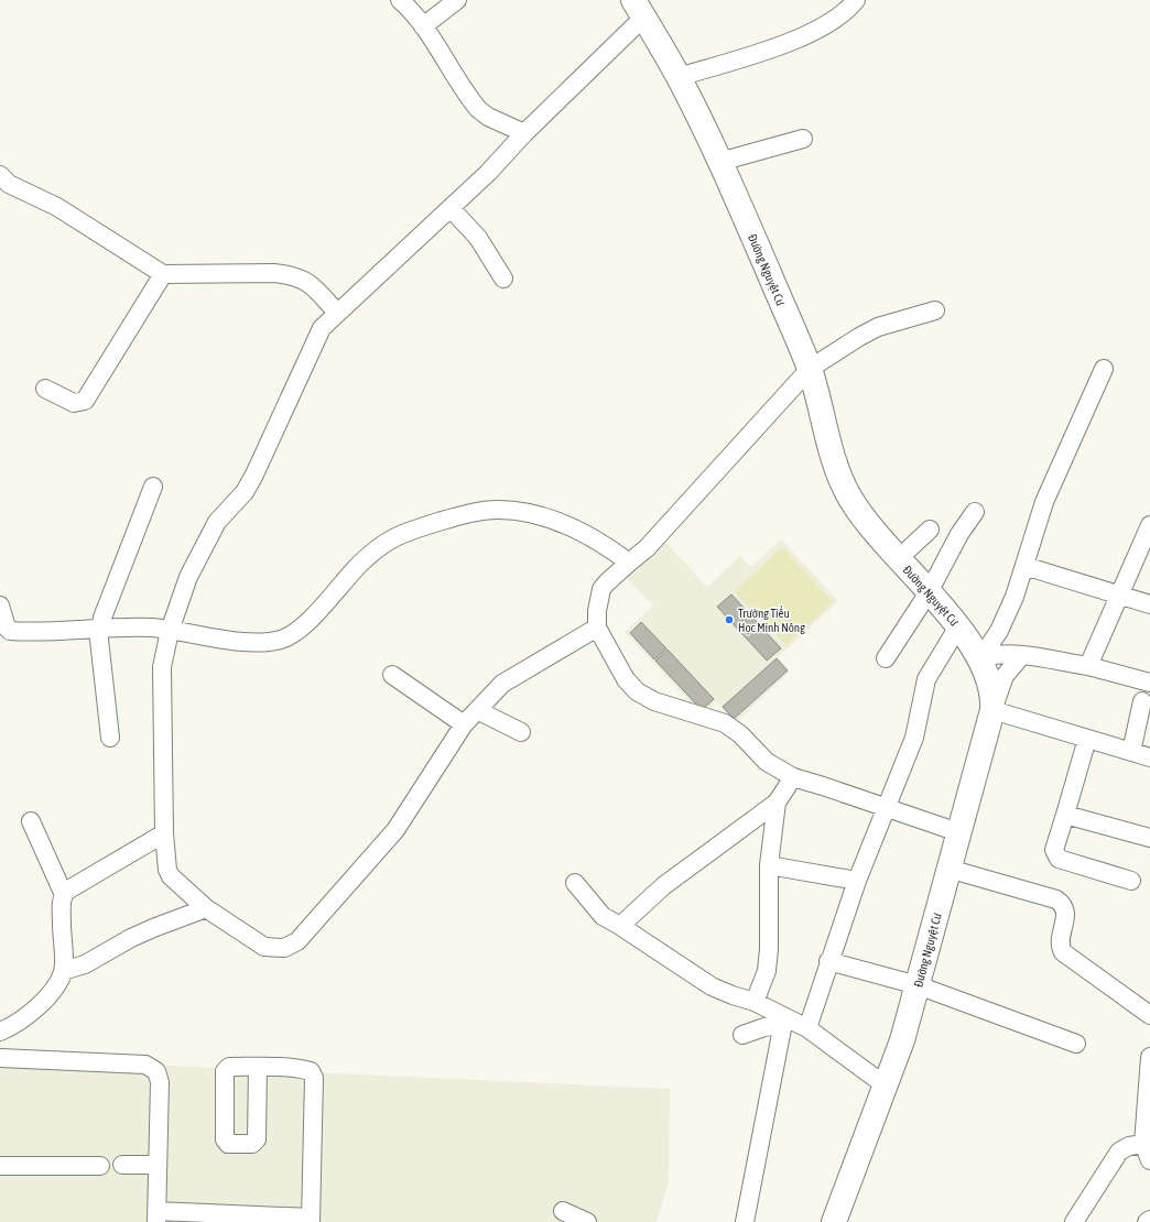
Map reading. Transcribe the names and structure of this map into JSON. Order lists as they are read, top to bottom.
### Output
{
  "streets": {
    "highway": ["Đường Nguyệt Cư"]
  },
  "places": ["Trường Tiểu Học Minh Nông"]
}
